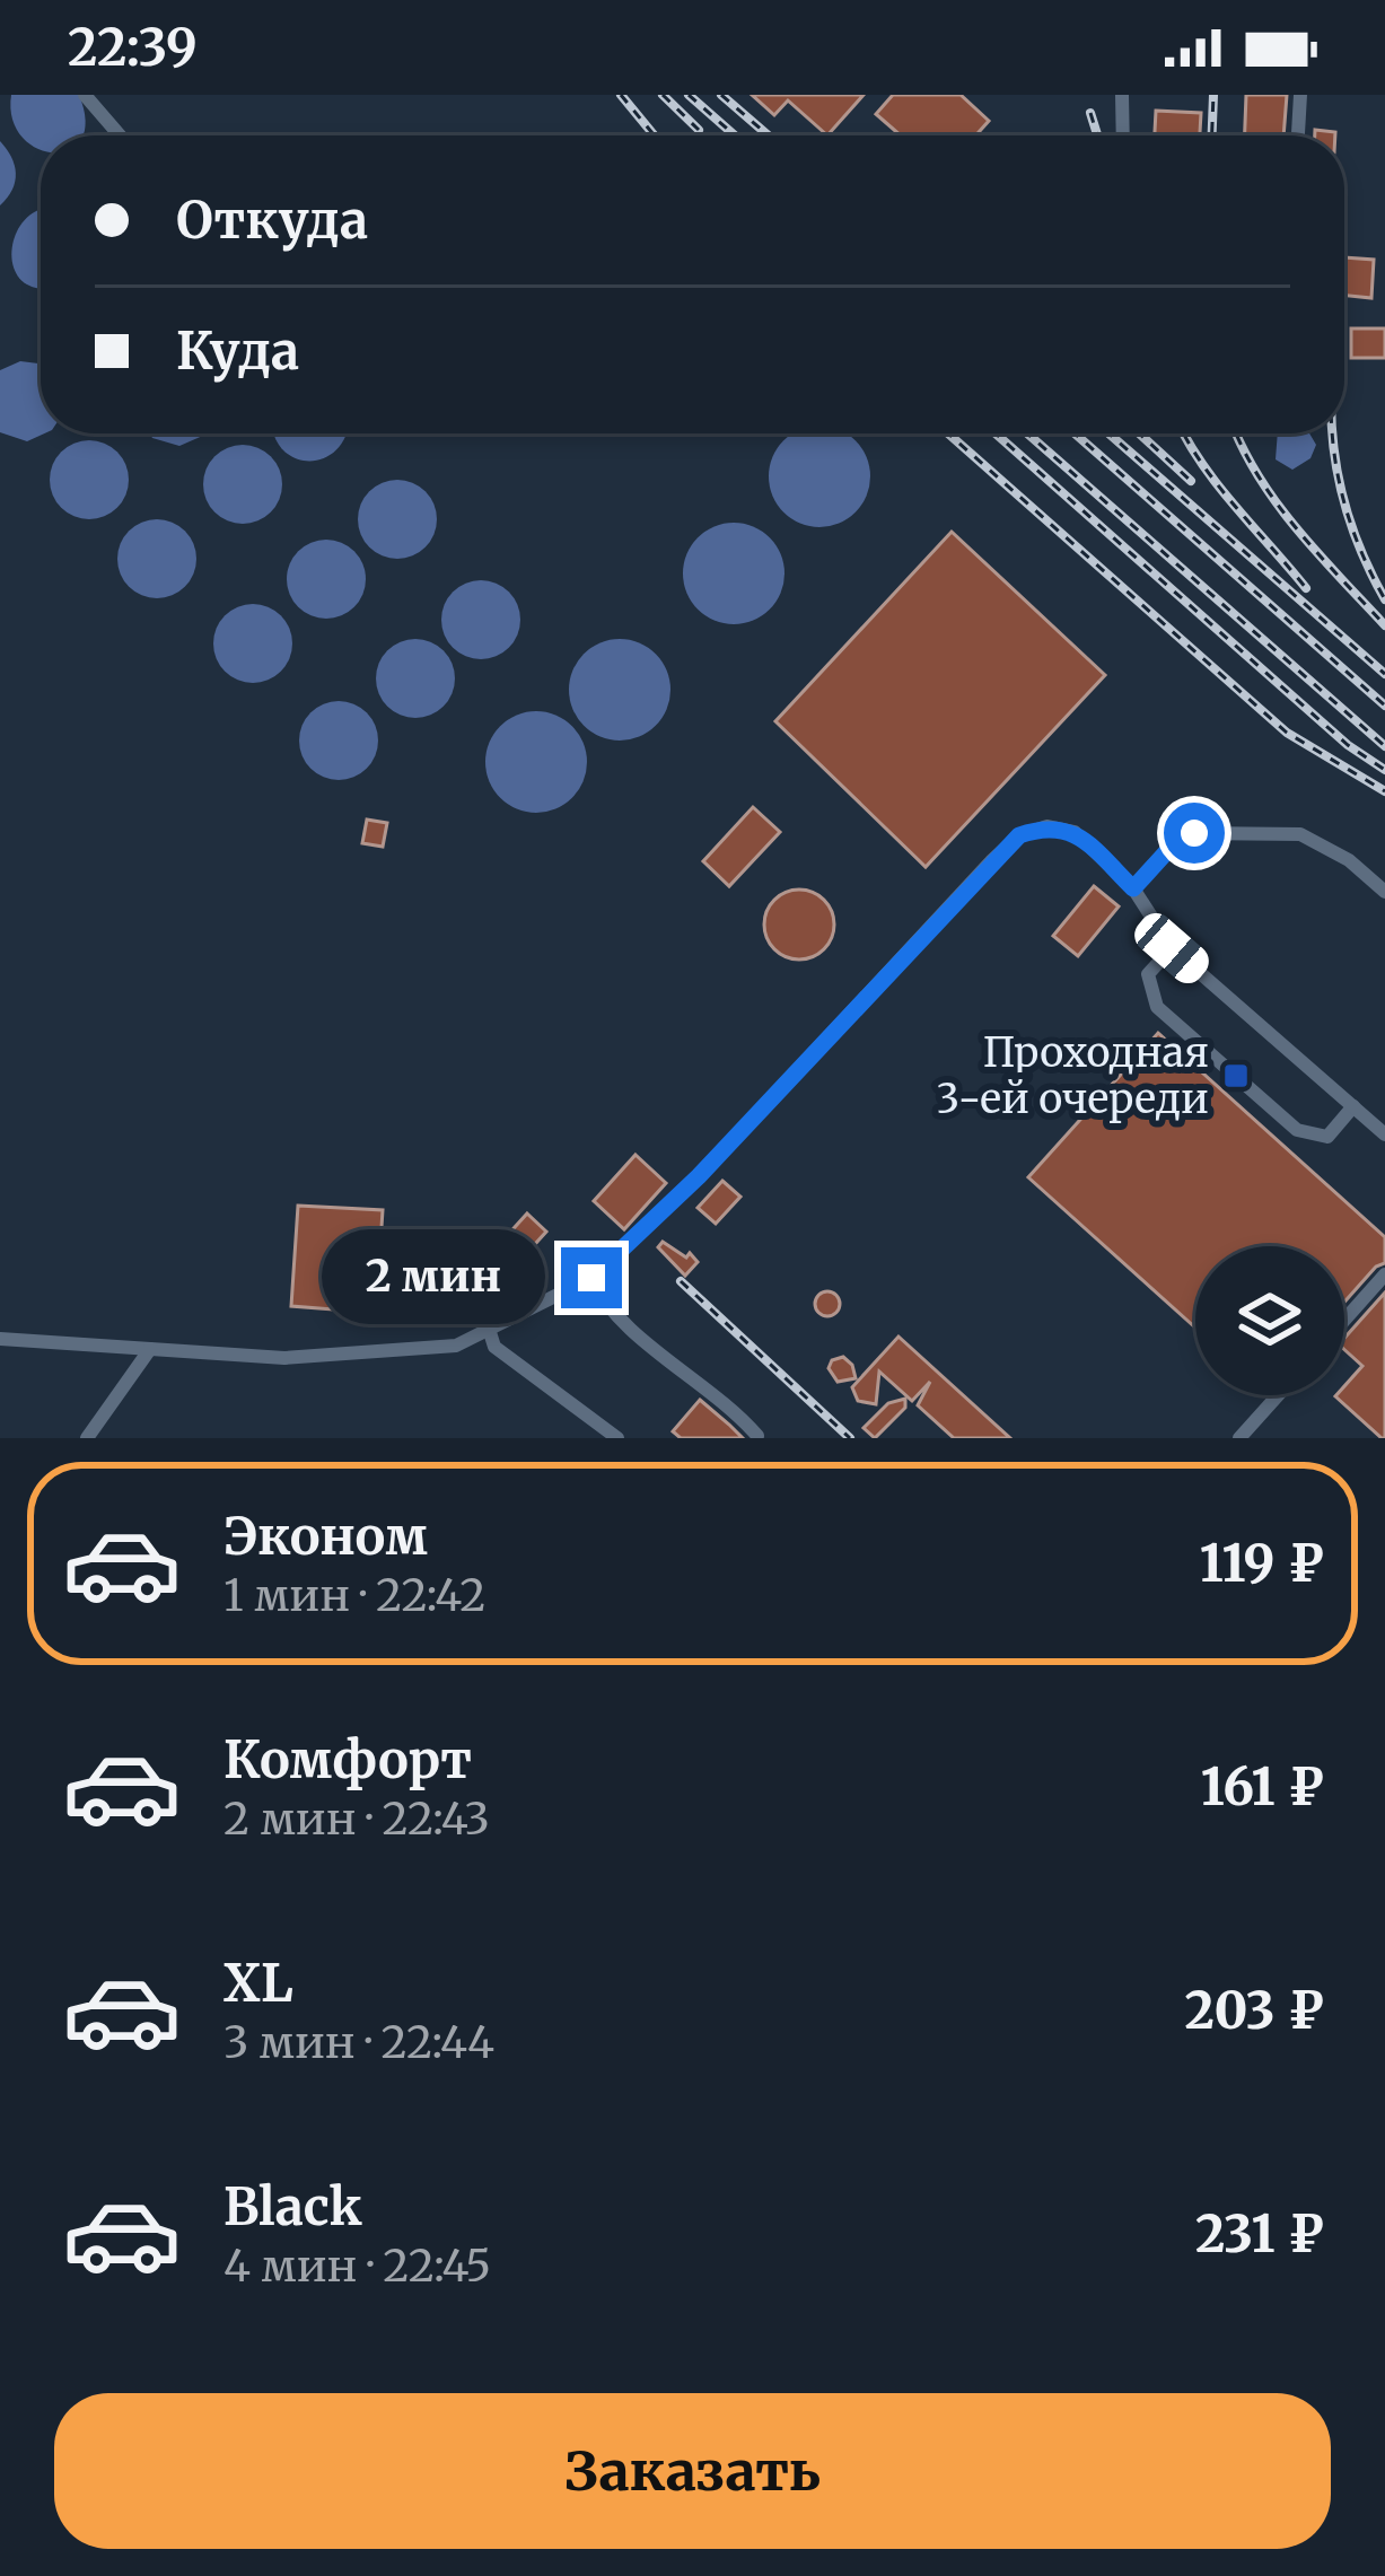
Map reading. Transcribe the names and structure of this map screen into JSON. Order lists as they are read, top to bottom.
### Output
{
  "places": {
    "transit": ["Проходная 3-ей очереди"]
  },
  "page": {
    "status": "22:39",
    "banner": ["Откуда", "Куда"],
    "bubble": "2 мин",
    "list": [
      {
        "name": "Эконом",
        "note": "1 мин · 22:42",
        "value": "119 ₽"
      },
      {
        "name": "Комфорт",
        "note": "2 мин · 22:43",
        "value": "161 ₽"
      },
      {
        "name": "XL",
        "note": "3 мин · 22:44",
        "value": "203 ₽"
      },
      {
        "name": "Black",
        "note": "4 мин · 22:45",
        "value": "231 ₽"
      }
    ],
    "buttons": "Заказать"
  }
}
